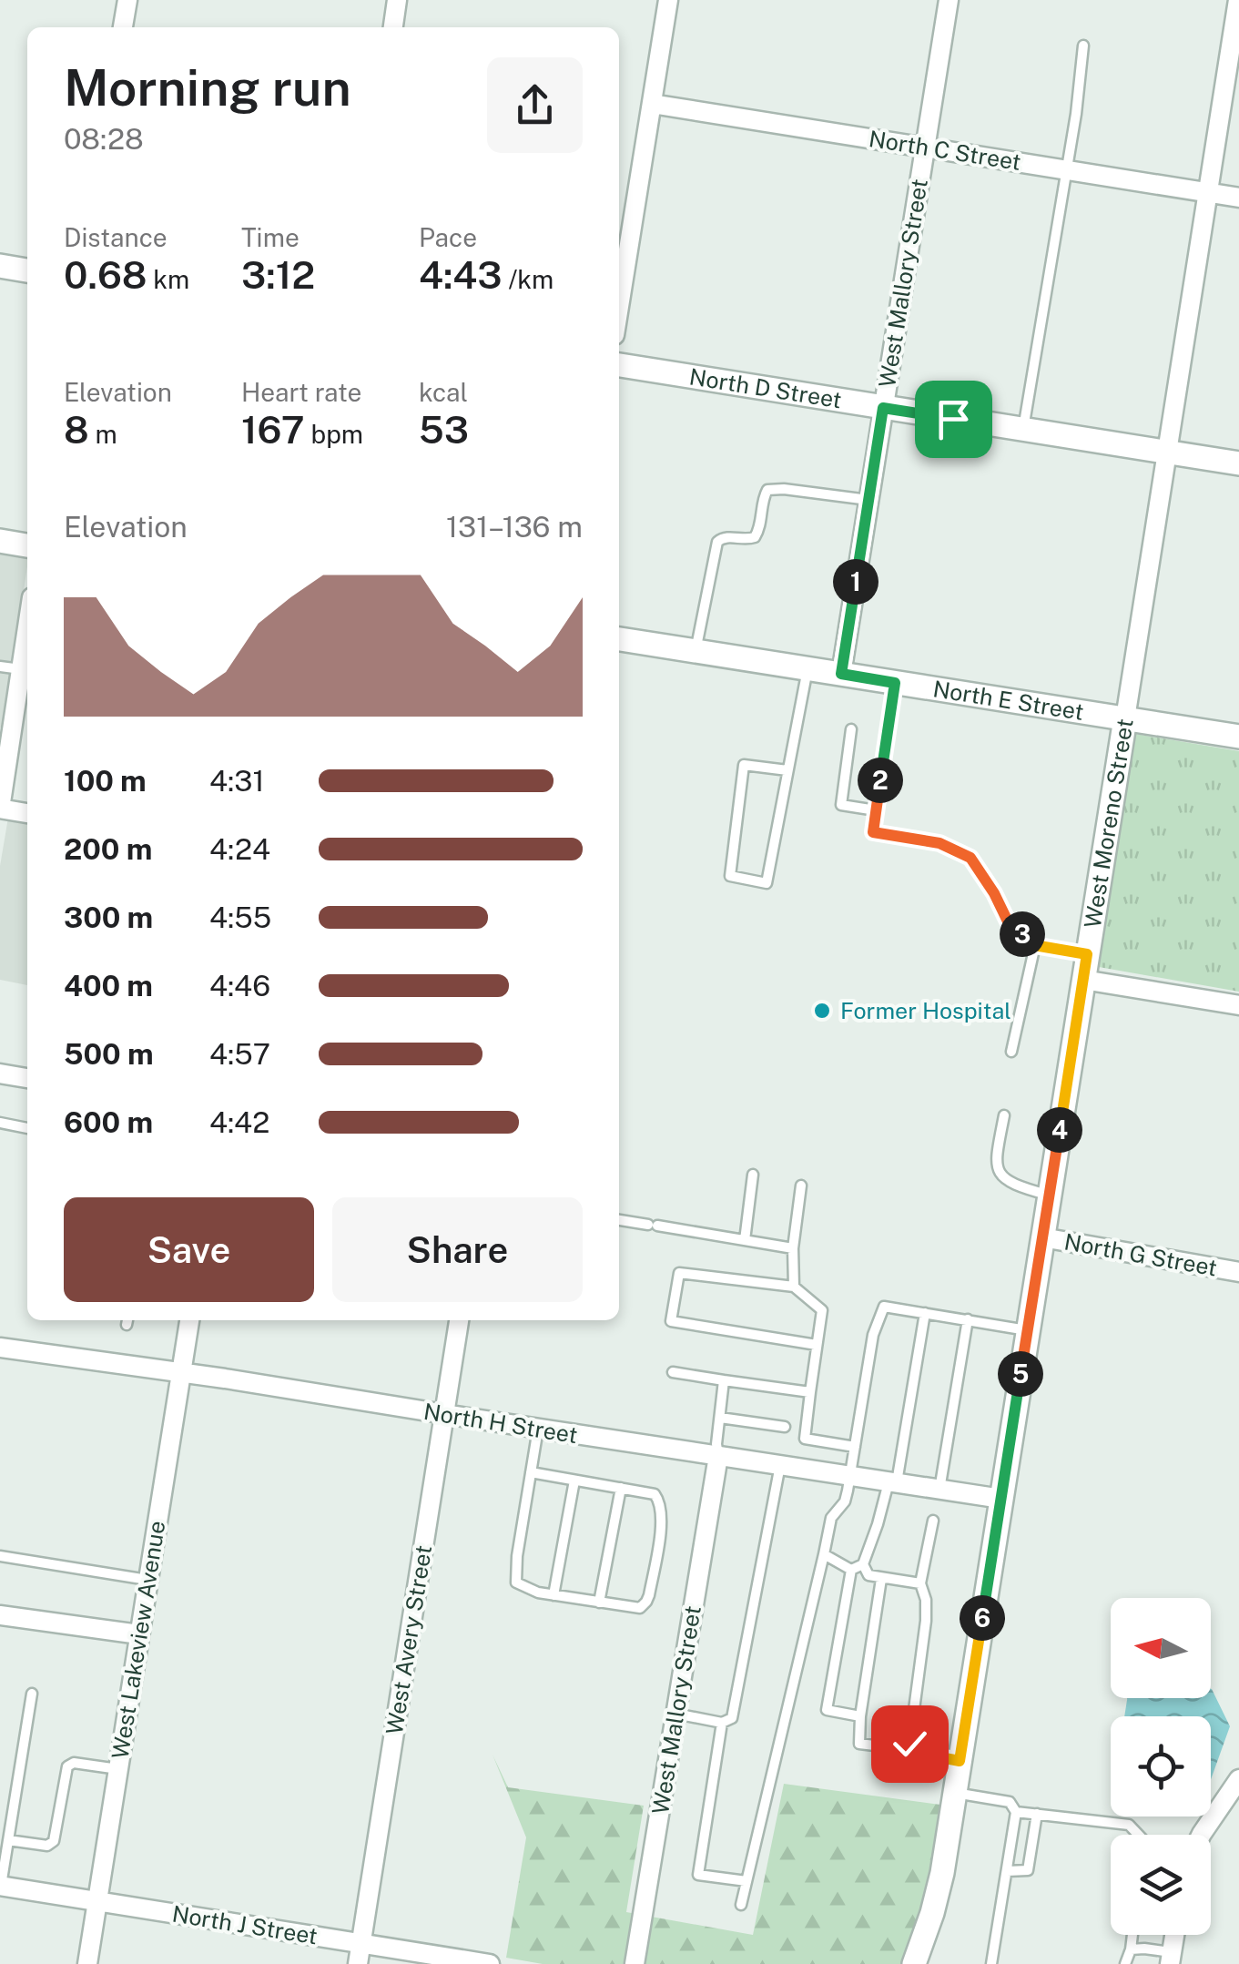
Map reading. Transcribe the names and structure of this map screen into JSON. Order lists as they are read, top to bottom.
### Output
{
  "streets": {
    "street": [
      "North C Street",
      "West Mallory Street",
      "North D Street",
      "North E Street",
      "West Moreno Street",
      "North G Street",
      "North H Street",
      "West Lakeview Avenue",
      "West Avery Street",
      "North J Street"
    ]
  },
  "crossings": [
    ["North C Street", "West Mallory Street"],
    ["North C Street", "West Moreno Street"],
    ["West Mallory Street", "North D Street"],
    ["West Mallory Street", "North E Street"],
    ["West Mallory Street", "North H Street"],
    ["North D Street", "West Moreno Street"],
    ["North E Street", "West Moreno Street"],
    ["West Moreno Street", "North G Street"],
    ["West Moreno Street", "North H Street"],
    ["North H Street", "West Lakeview Avenue"],
    ["North H Street", "West Avery Street"],
    ["West Lakeview Avenue", "North J Street"],
    ["West Avery Street", "North J Street"]
  ],
  "places": ["Former Hospital"],
  "north": "left",
  "page": {
    "heading": ["Morning run", "08:28"],
    "stats": [
      ["Distance", "0.68 km"],
      ["Time", "3:12"],
      ["Pace", "4:43 /km"],
      ["Elevation", "8 m"],
      ["Heart rate", "167 bpm"],
      ["kcal", "53"]
    ],
    "chart": ["Elevation", "131–136 m"],
    "pins": [
      "1",
      "2",
      "3",
      "4",
      "5",
      "6"
    ],
    "list": [
      {
        "name": "100 m",
        "note": "4:31"
      },
      {
        "name": "200 m",
        "note": "4:24"
      },
      {
        "name": "300 m",
        "note": "4:55"
      },
      {
        "name": "400 m",
        "note": "4:46"
      },
      {
        "name": "500 m",
        "note": "4:57"
      },
      {
        "name": "600 m",
        "note": "4:42"
      }
    ],
    "buttons": ["Save", "Share"]
  }
}
